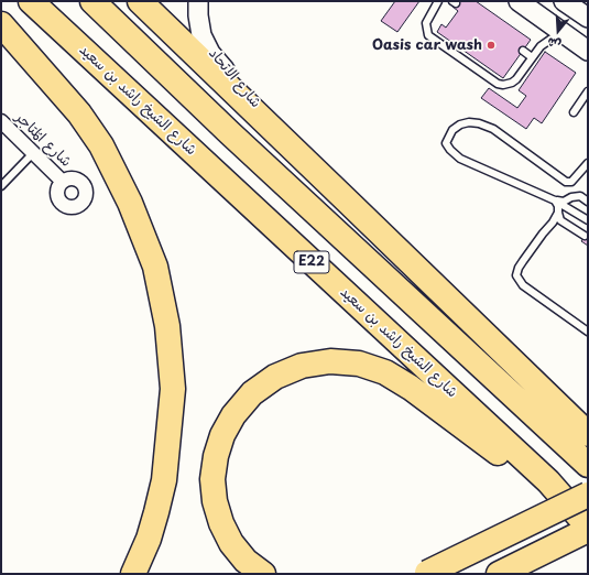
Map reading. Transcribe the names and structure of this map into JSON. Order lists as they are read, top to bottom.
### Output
{
  "streets": {
    "highway": ["شارع الشيخ راشد بن سعيد", "E22"],
    "main road": ["شارع الاتحاد"],
    "street": ["شارع المُتاجر"]
  },
  "places": ["Oasis car wash"],
  "north": "bottom"
}
